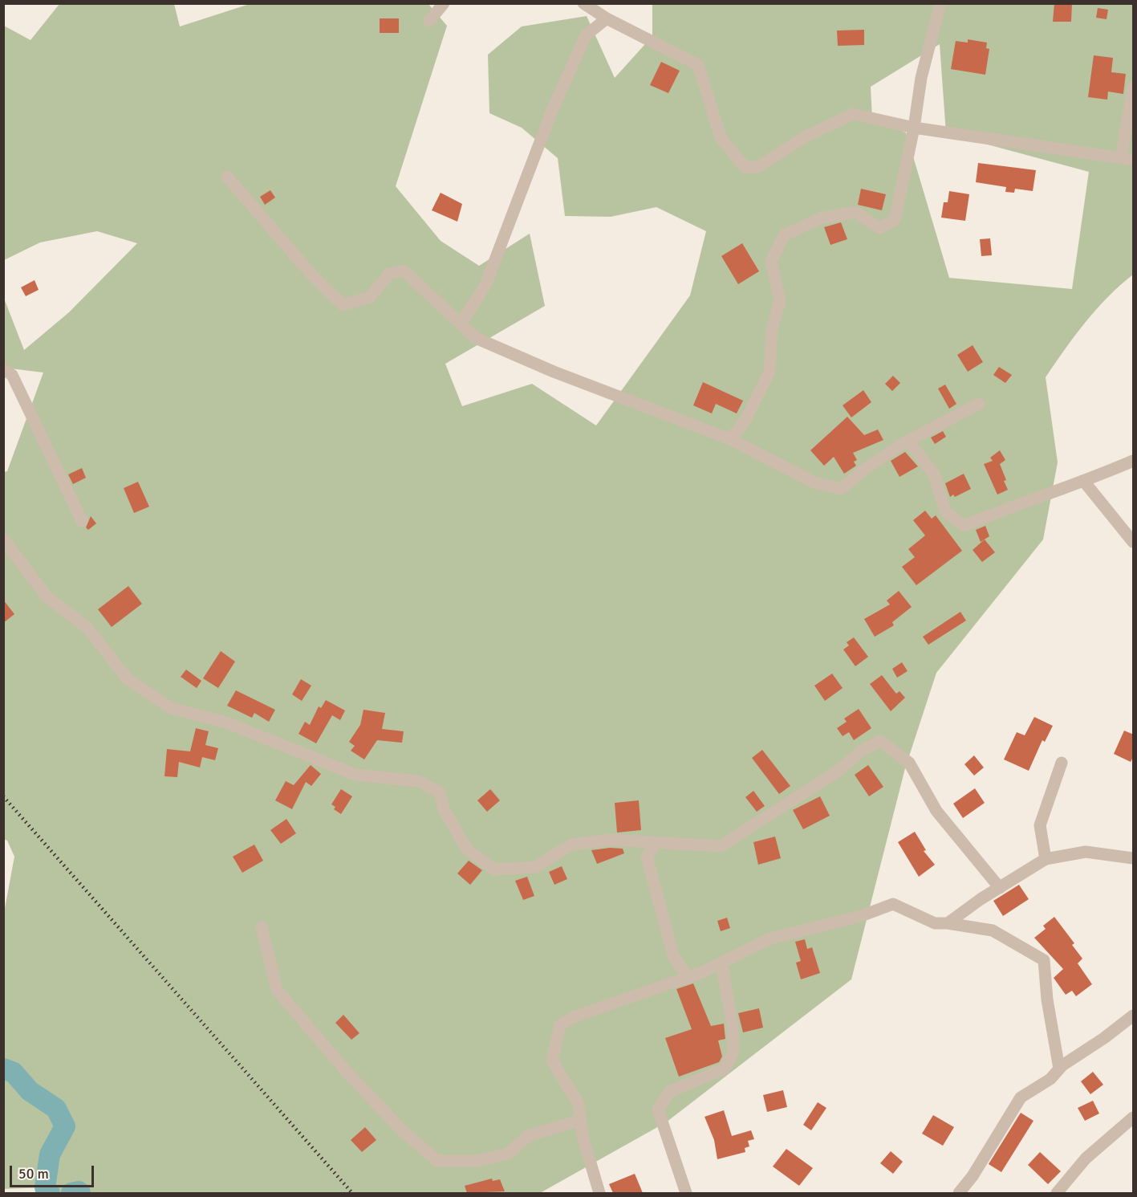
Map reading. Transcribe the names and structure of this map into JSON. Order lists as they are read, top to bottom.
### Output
{
  "scale_bar": "50 m"
}
